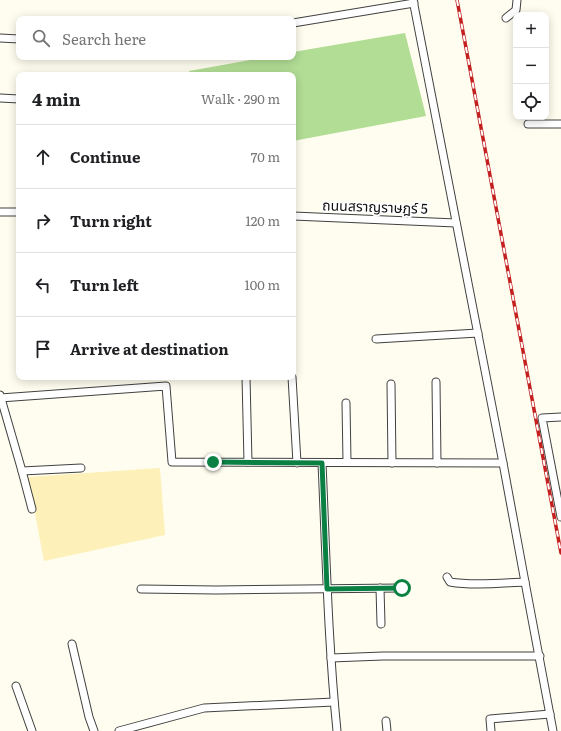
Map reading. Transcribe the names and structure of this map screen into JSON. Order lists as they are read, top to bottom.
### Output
{
  "streets": {
    "street": ["ถนนสราญราษฎร์ 5"]
  },
  "page": {
    "map_buttons": ["+", "−"],
    "search": "Search here",
    "heading": ["4 min", "Walk · 290 m"],
    "list": [
      ["Continue", "70 m"],
      ["Turn right", "120 m"],
      ["Turn left", "100 m"],
      "Arrive at destination"
    ]
  }
}
